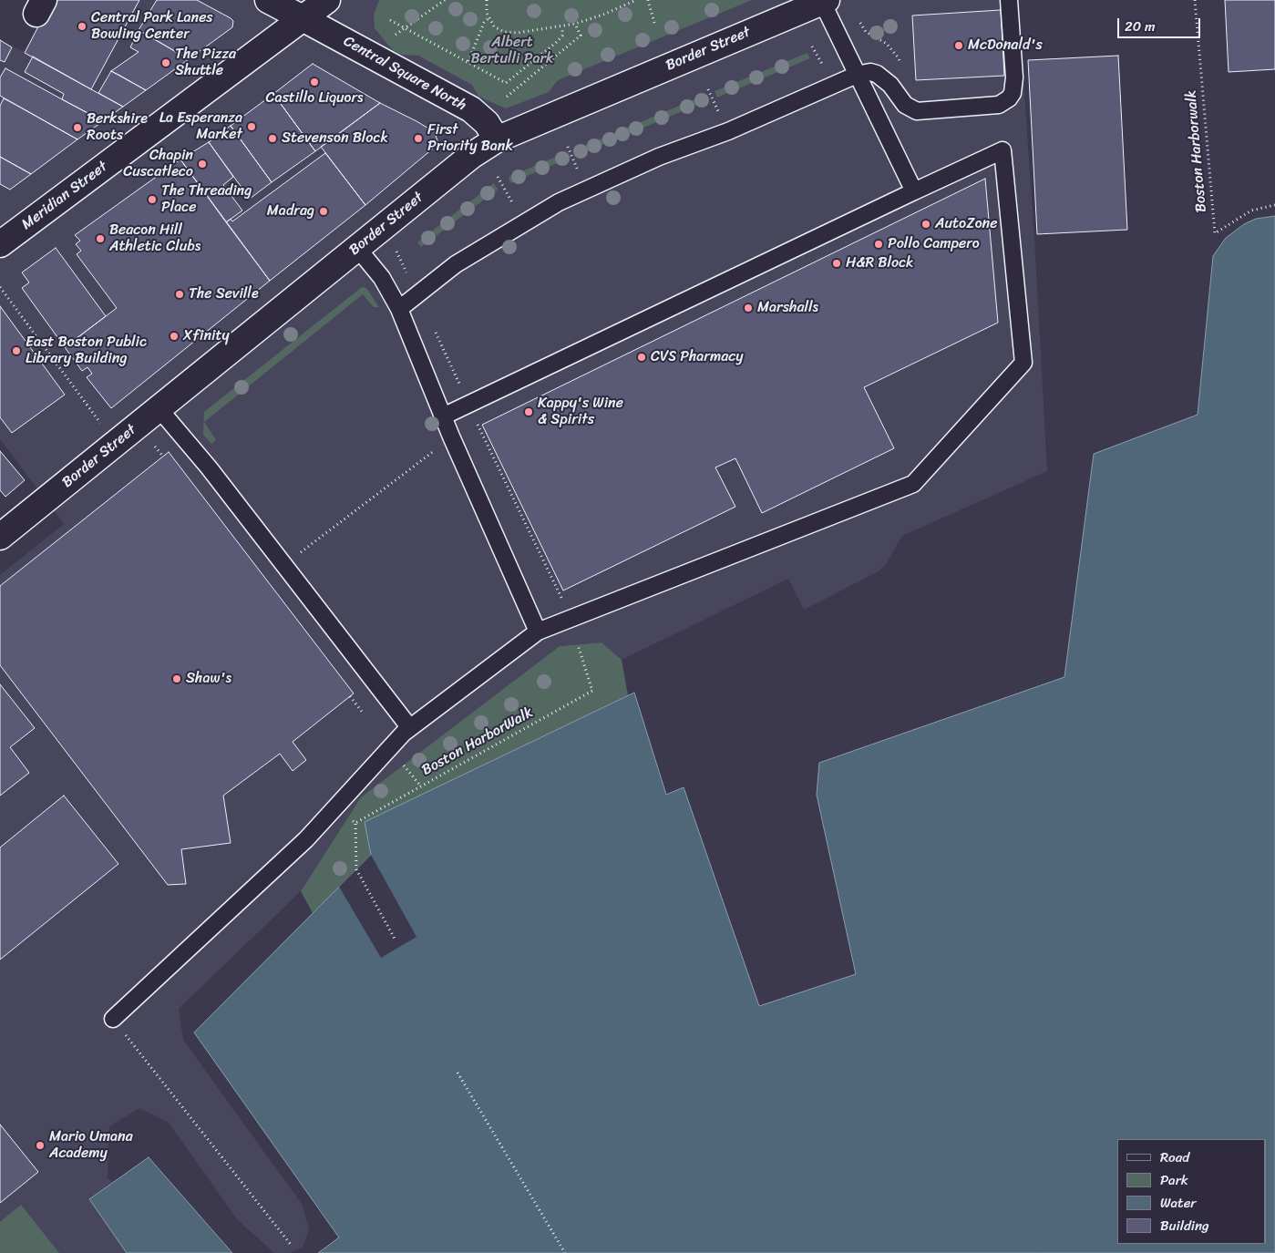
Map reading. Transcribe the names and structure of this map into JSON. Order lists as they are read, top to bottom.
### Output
{
  "streets": {
    "main road": ["Border Street", "Central Square North", "Meridian Street"],
    "path": ["Boston Harborwalk", "Boston HarborWalk"]
  },
  "crossings": [
    ["Border Street", "Central Square North"],
    ["Central Square North", "Meridian Street"]
  ],
  "parks": ["Albert Bertulli Park"],
  "places": [
    "Central Park Lanes Bowling Center",
    "McDonald's",
    "The Pizza Shuttle",
    "Castillo Liquors",
    "La Esperanza Market",
    "Berkshire Roots",
    "Stevenson Block",
    "First Priority Bank",
    "Chapin Cuscatleco",
    "The Threading Place",
    "Madrag",
    "AutoZone",
    "Beacon Hill Athletic Clubs",
    "Pollo Campero",
    "H&R Block",
    "The Seville",
    "Marshalls",
    "Xfinity",
    "East Boston Public Library Building",
    "CVS Pharmacy",
    "Kappy's Wine & Spirits",
    "Shaw's",
    "Mario Umana Academy"
  ],
  "legend": [
    "Road",
    "Park",
    "Water",
    "Building"
  ],
  "scale_bar": "20 m"
}
